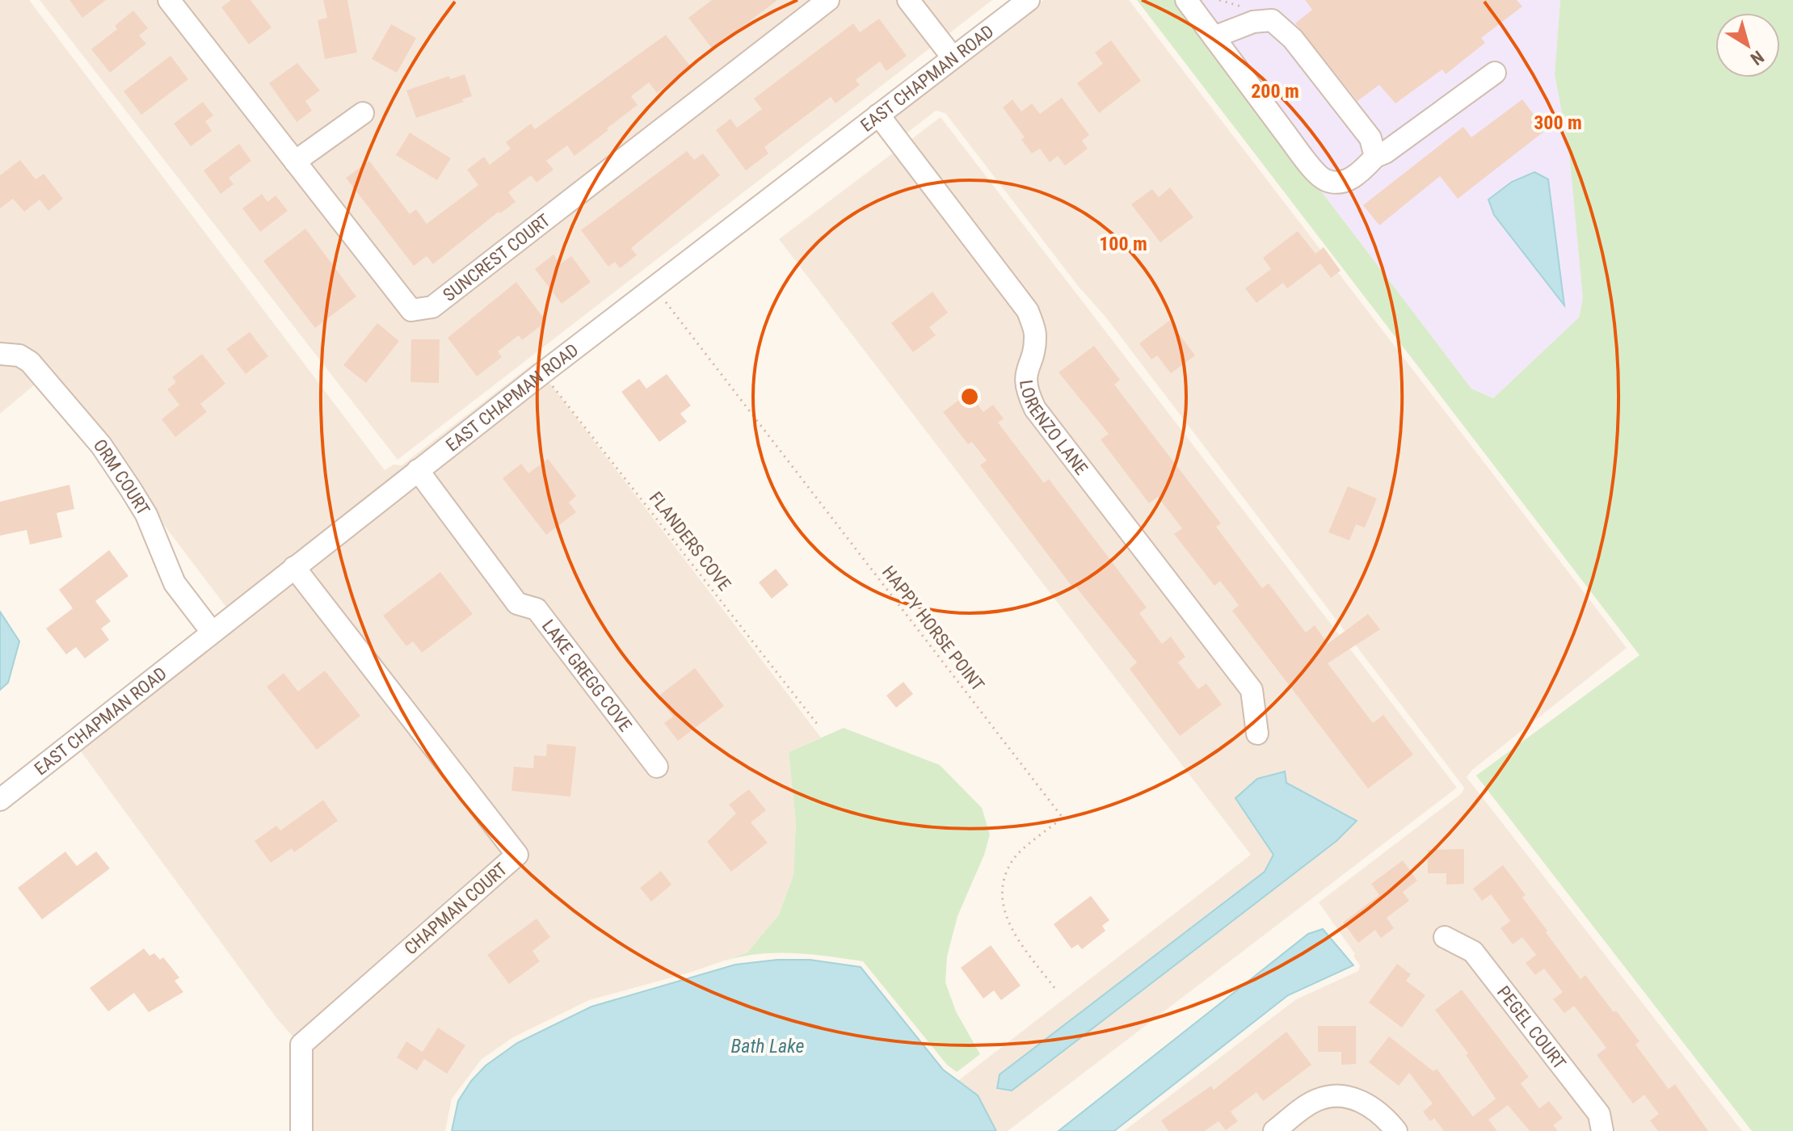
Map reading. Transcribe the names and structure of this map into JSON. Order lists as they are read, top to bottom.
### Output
{
  "streets": {
    "street": [
      "EAST CHAPMAN ROAD",
      "SUNCREST COURT",
      "LORENZO LANE",
      "ORM COURT",
      "LAKE GREGG COVE",
      "CHAPMAN COURT",
      "PEGEL COURT"
    ],
    "path": ["FLANDERS COVE", "HAPPY HORSE POINT"]
  },
  "crossings": [
    ["EAST CHAPMAN ROAD", "LORENZO LANE"],
    ["EAST CHAPMAN ROAD", "ORM COURT"],
    ["EAST CHAPMAN ROAD", "FLANDERS COVE"],
    ["EAST CHAPMAN ROAD", "HAPPY HORSE POINT"],
    ["EAST CHAPMAN ROAD", "LAKE GREGG COVE"],
    ["EAST CHAPMAN ROAD", "CHAPMAN COURT"]
  ],
  "water": ["Bath Lake"],
  "north": "bottom right",
  "rings": ["200 m", "300 m", "100 m"]
}
